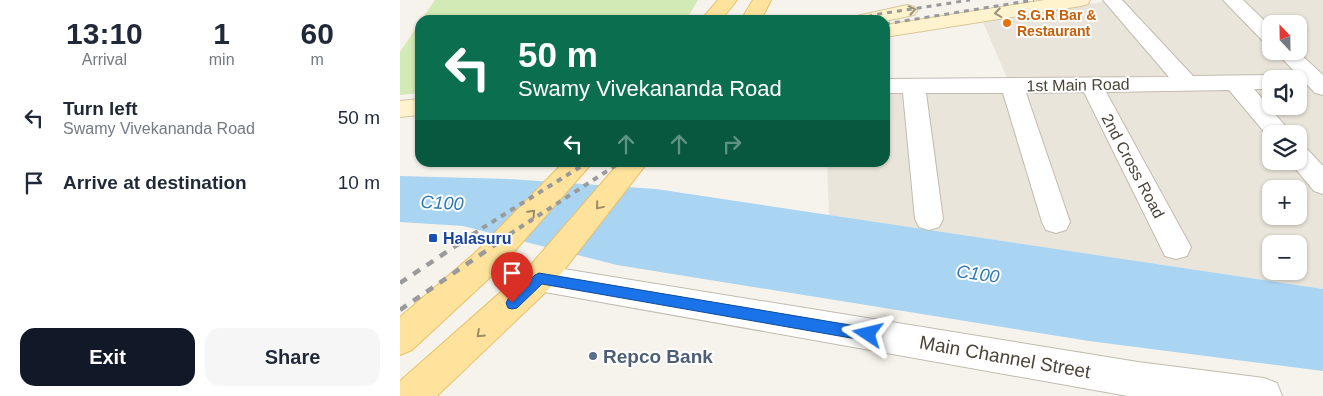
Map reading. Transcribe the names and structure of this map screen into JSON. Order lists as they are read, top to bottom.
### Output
{
  "streets": {
    "street": ["1st Main Road", "2nd Cross Road", "Main Channel Street"]
  },
  "crossings": [
    ["1st Main Road", "2nd Cross Road"]
  ],
  "water": ["C100"],
  "places": {
    "other": ["S.G.R Bar & Restaurant", "Repco Bank"],
    "transit": ["Halasuru"]
  },
  "north": "top",
  "page": {
    "eta": [
      "13:10",
      "Arrival",
      "1",
      "min",
      "60",
      "m"
    ],
    "map_buttons": ["+", "−"],
    "turn": ["50 m", "Swamy Vivekananda Road"],
    "list": [
      {
        "name": "Turn left",
        "note": "Swamy Vivekananda Road",
        "value": "50 m"
      },
      {
        "name": "Arrive at destination",
        "value": "10 m"
      }
    ],
    "buttons": ["Exit", "Share"]
  }
}
